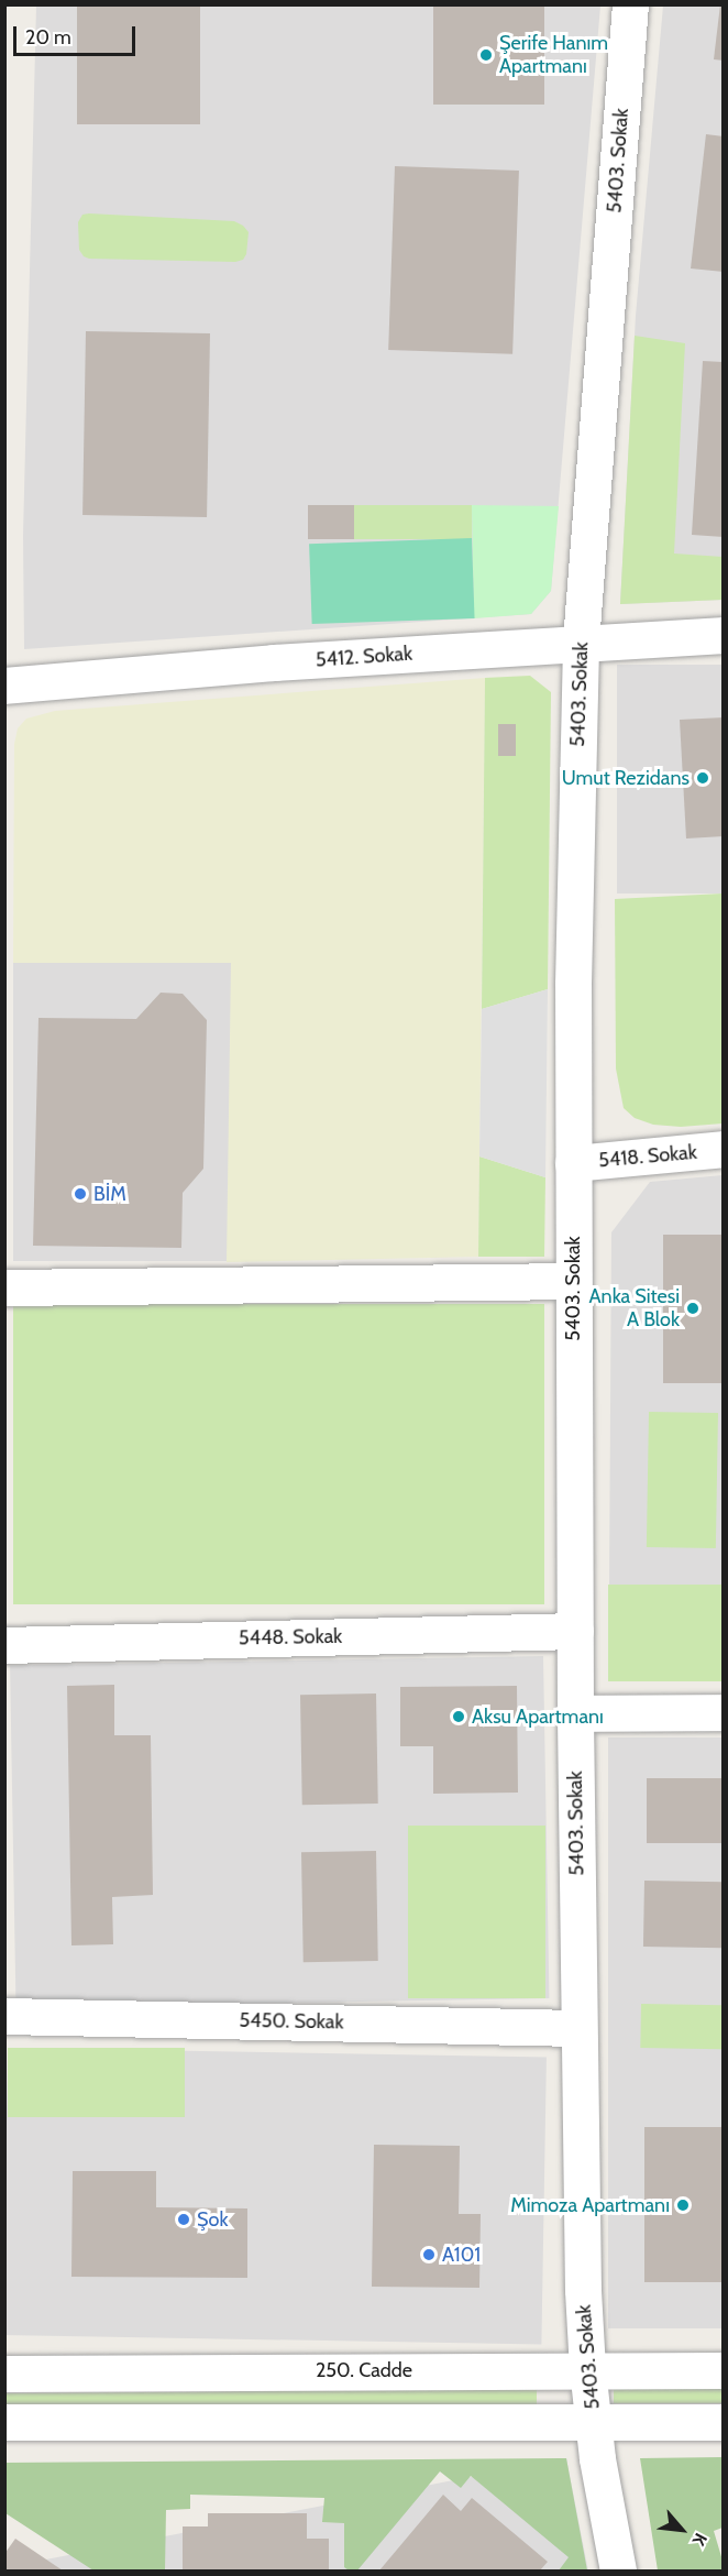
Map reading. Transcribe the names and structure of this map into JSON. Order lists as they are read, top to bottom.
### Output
{
  "streets": {
    "street": [
      "5403. Sokak",
      "5412. Sokak",
      "5418. Sokak",
      "5448. Sokak",
      "5450. Sokak",
      "250. Cadde"
    ]
  },
  "crossings": [
    ["5403. Sokak", "5412. Sokak"],
    ["5403. Sokak", "5418. Sokak"],
    ["5403. Sokak", "5448. Sokak"],
    ["5403. Sokak", "5450. Sokak"],
    ["5403. Sokak", "250. Cadde"]
  ],
  "places": [
    "Şerife Hanım Apartmanı",
    "Umut Rezidans",
    "BİM",
    "Anka Sitesi A Blok",
    "Aksu Apartmanı",
    "Mimoza Apartmanı",
    "Şok",
    "A101"
  ],
  "scale_bar": "20 m",
  "north": "bottom right"
}
